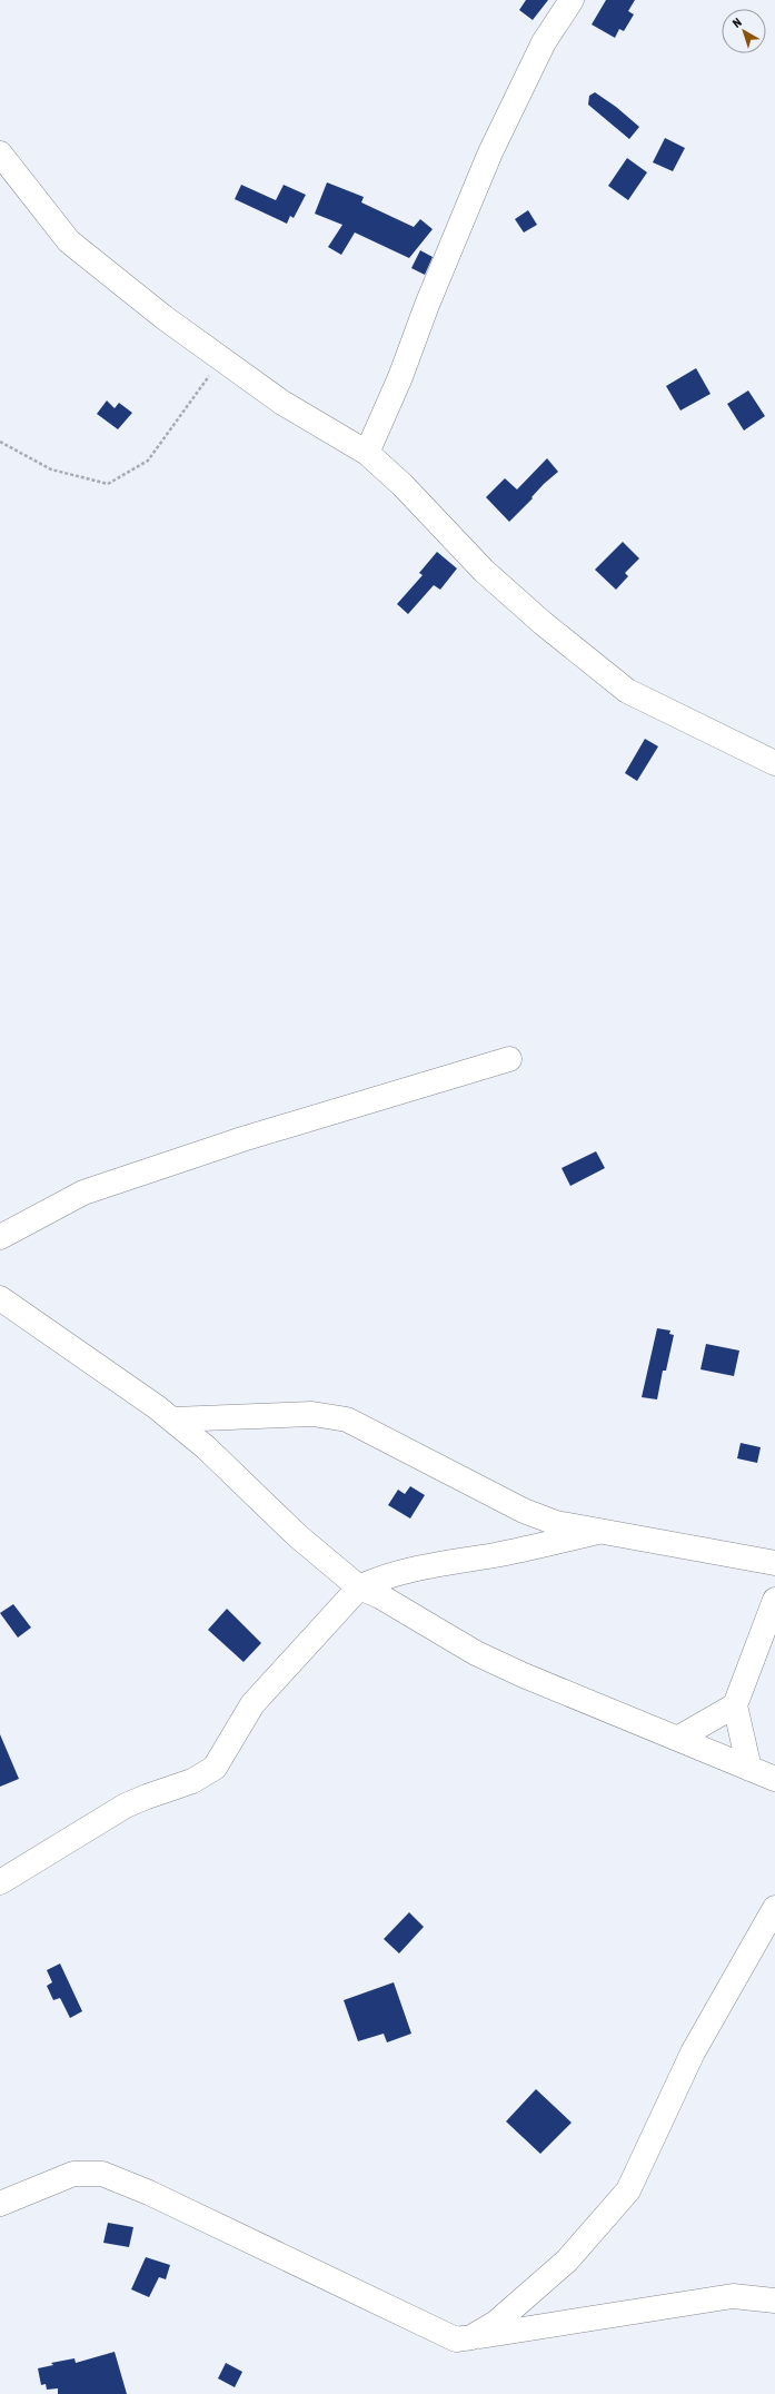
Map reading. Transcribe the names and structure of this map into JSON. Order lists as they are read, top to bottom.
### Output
{
  "north": "top left"
}
